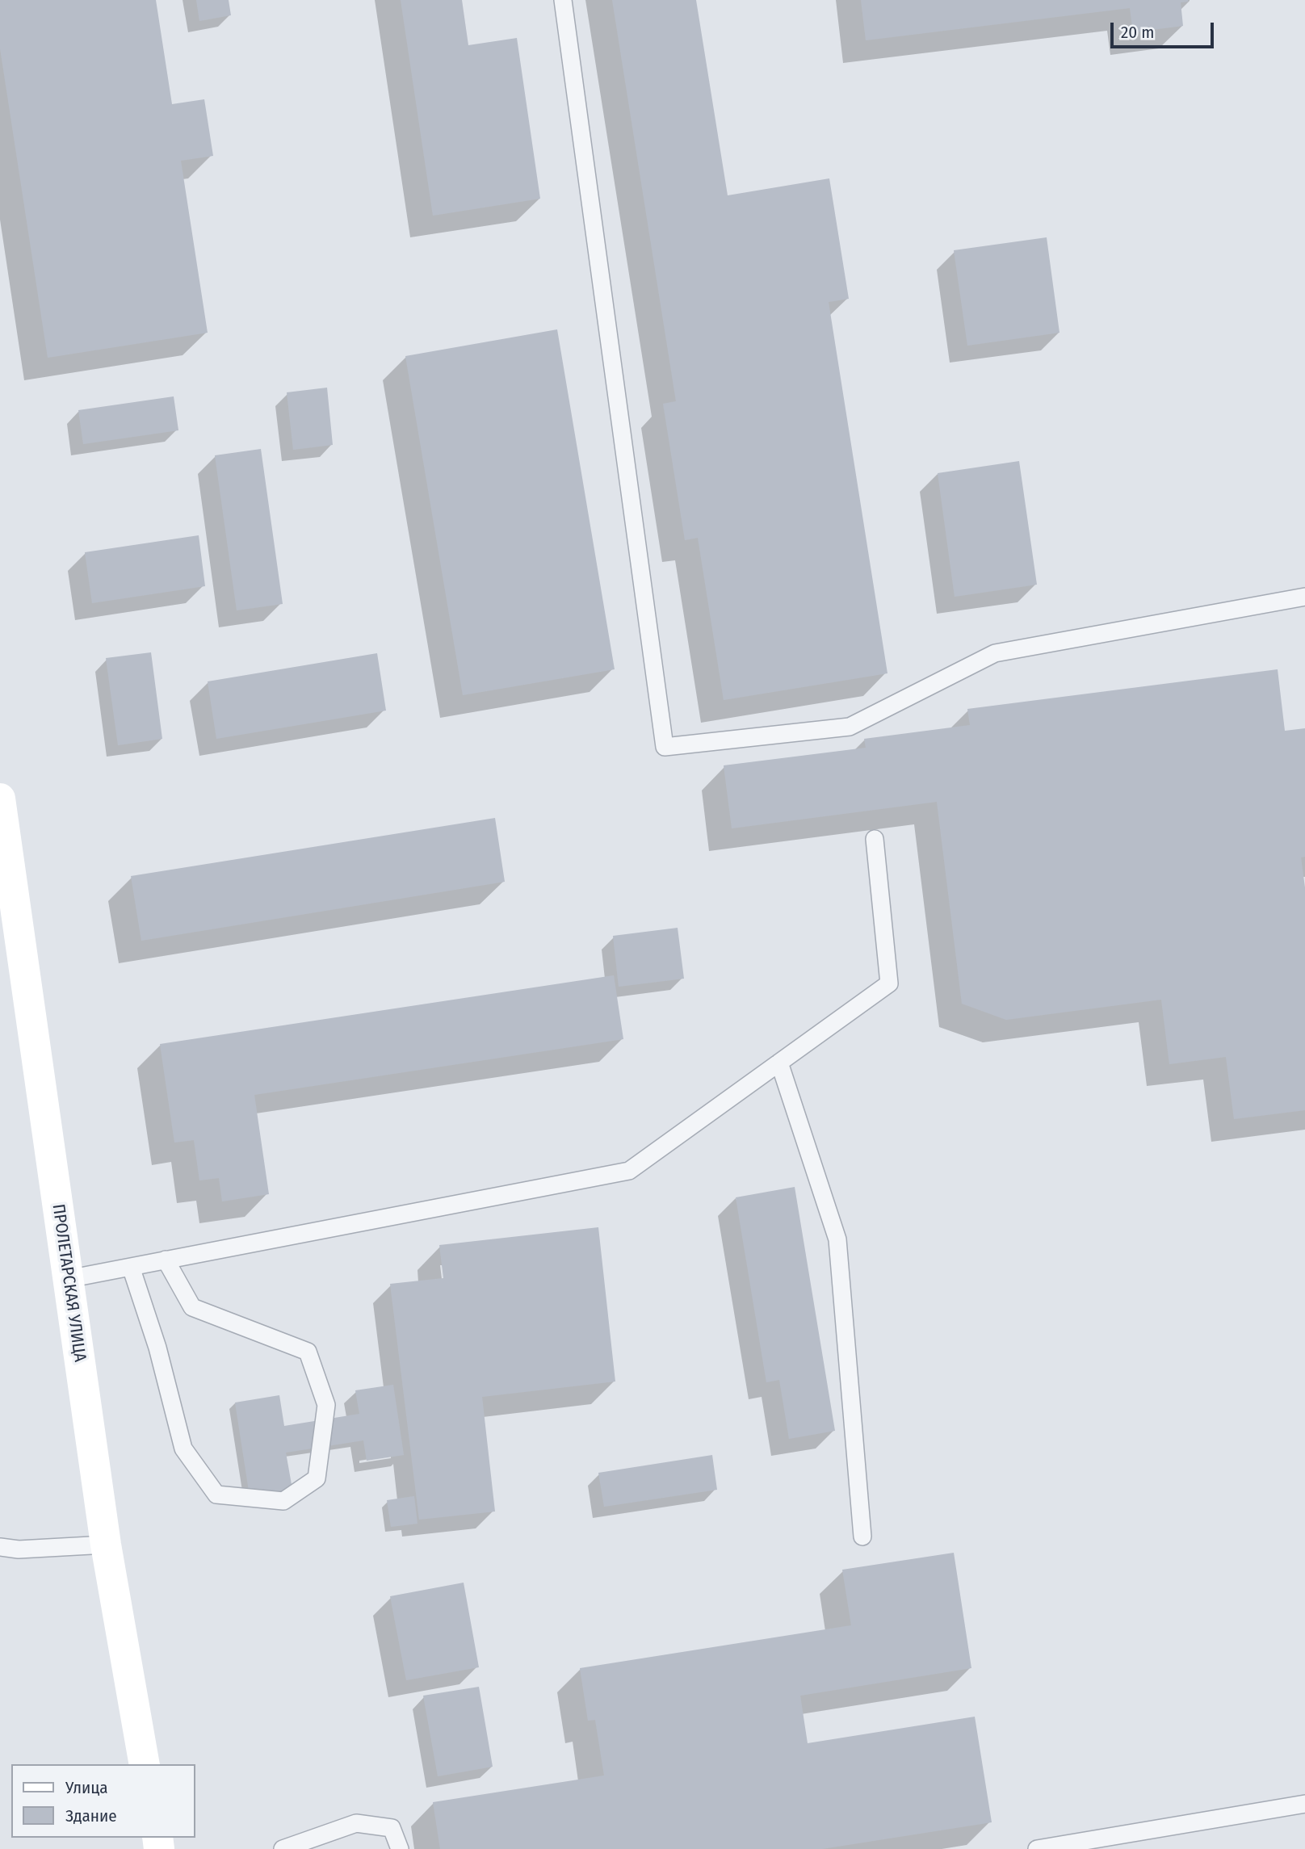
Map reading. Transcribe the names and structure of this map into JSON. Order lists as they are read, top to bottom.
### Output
{
  "streets": {
    "street": ["ПРОЛЕТАРСКАЯ УЛИЦА"]
  },
  "legend": ["Улица", "Здание"],
  "scale_bar": "20 m"
}
